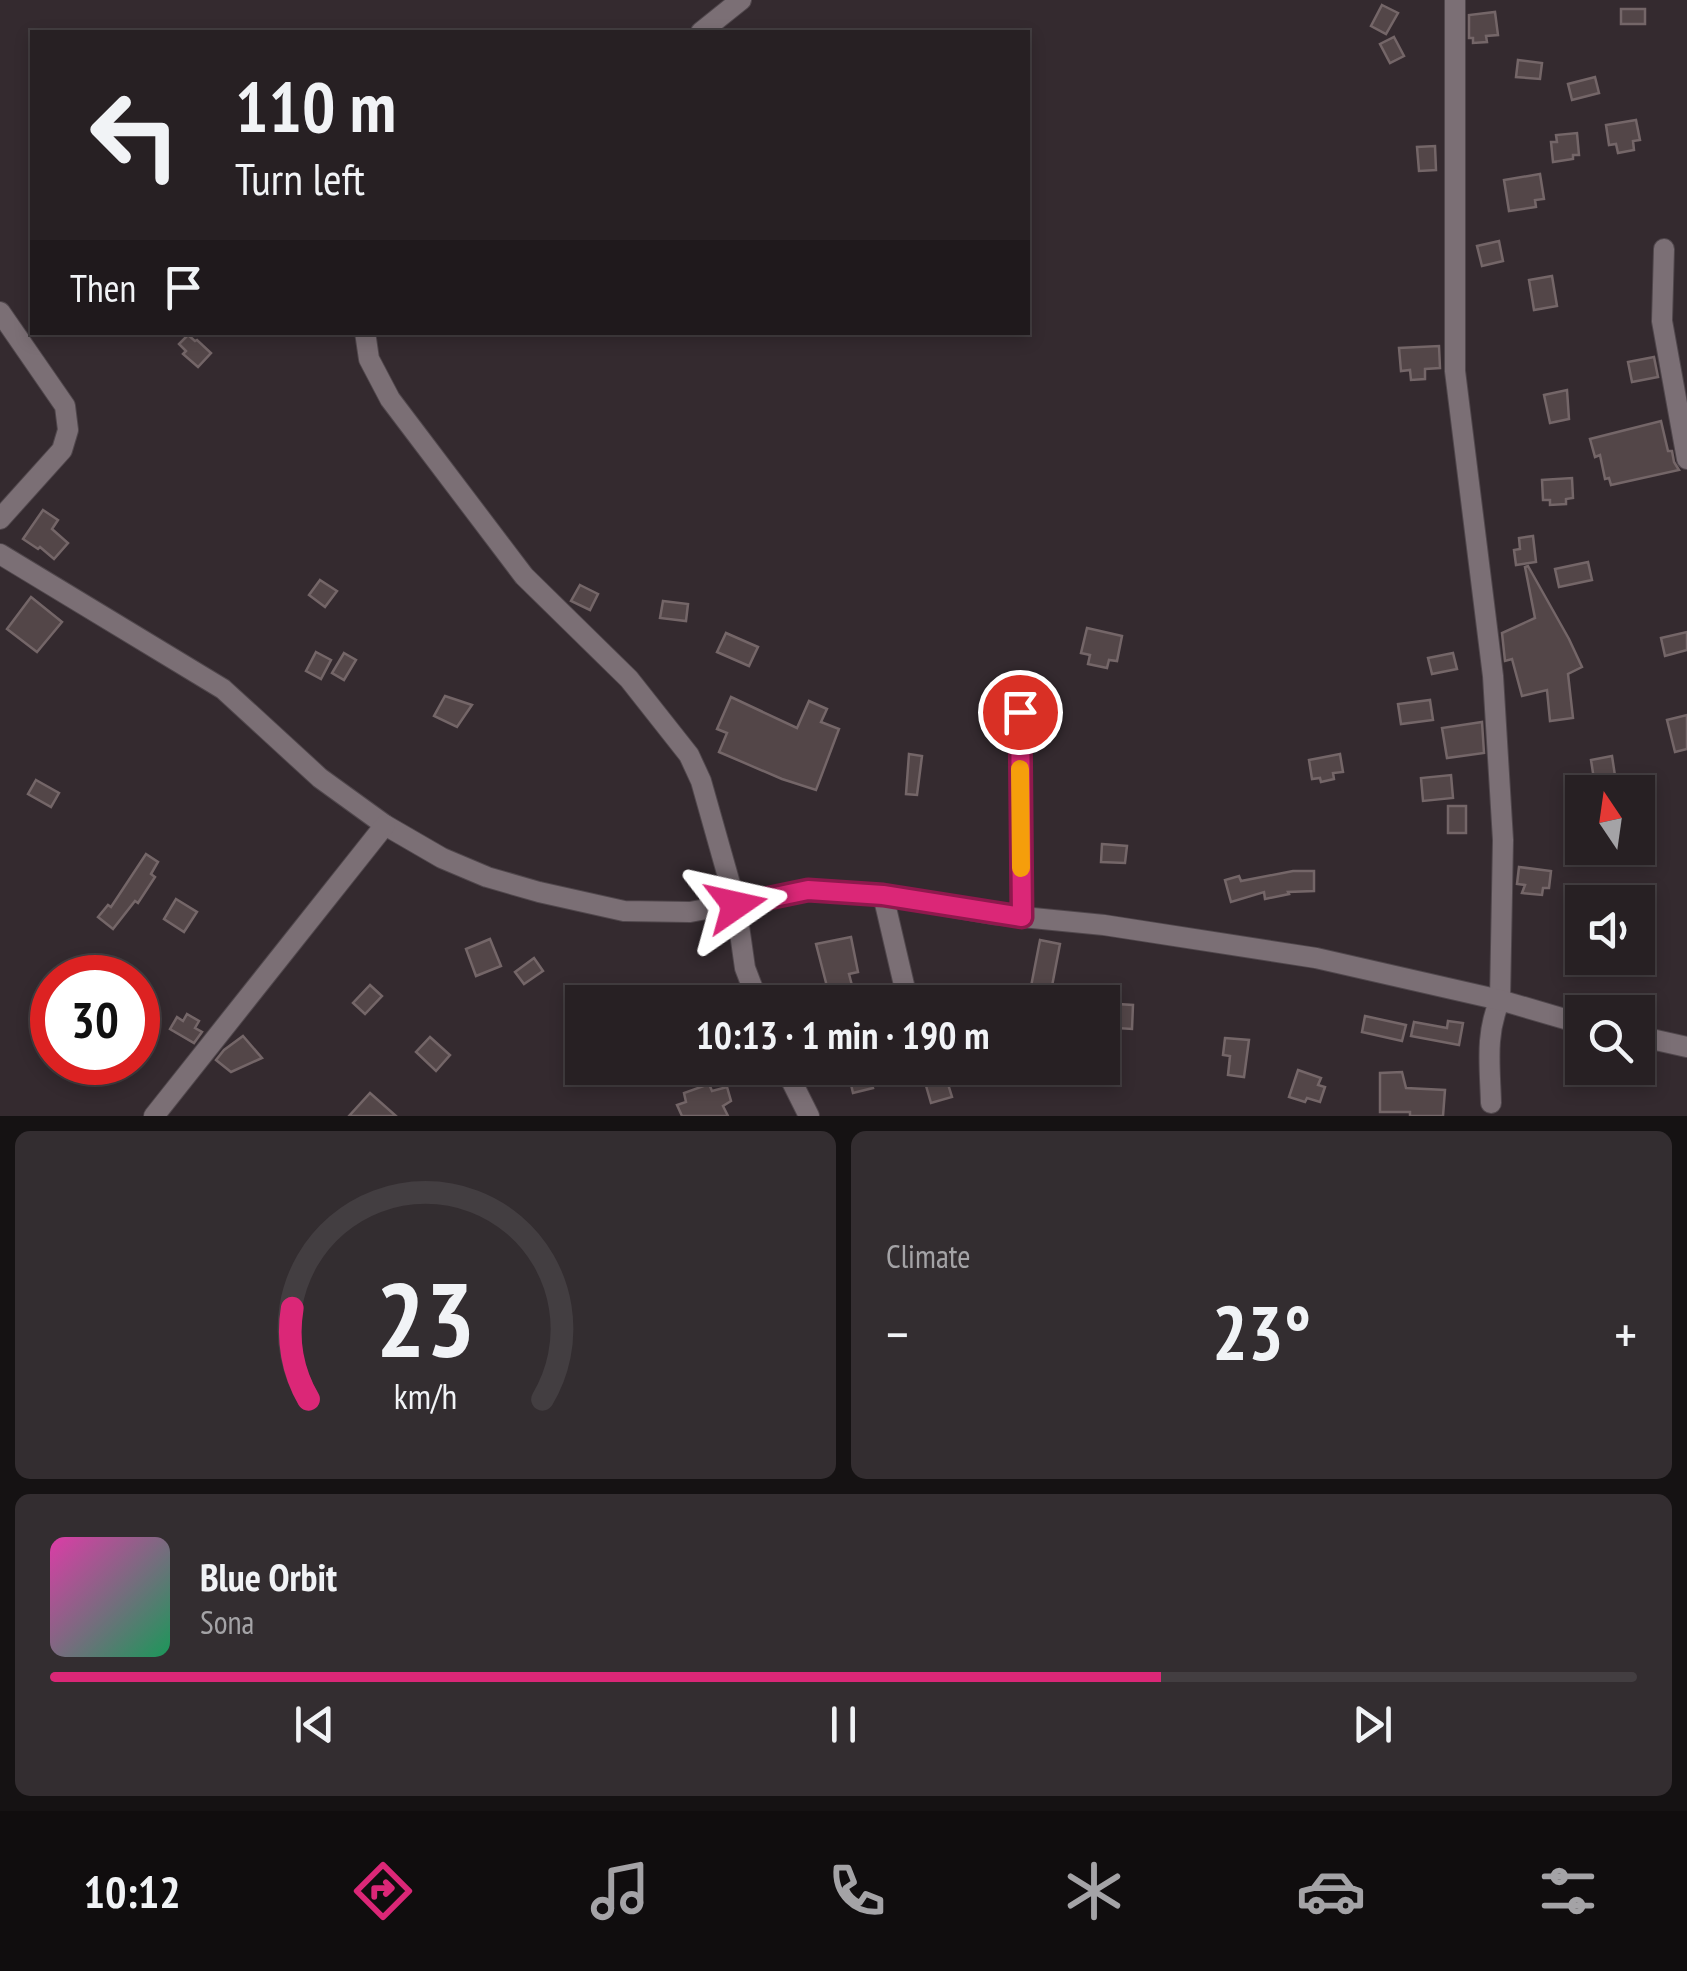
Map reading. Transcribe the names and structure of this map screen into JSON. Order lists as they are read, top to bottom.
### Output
{
  "north": "top",
  "page": {
    "turn": ["110 m", "Turn left"],
    "then": "Then",
    "limit": "30",
    "trip": "10:13 · 1 min · 190 m",
    "tile": "Climate",
    "heat": ["−", "23°", "+"],
    "song": ["Blue Orbit", "Sona"],
    "tabs": "10:12",
    "gauge": ["23", "km/h"]
  }
}
